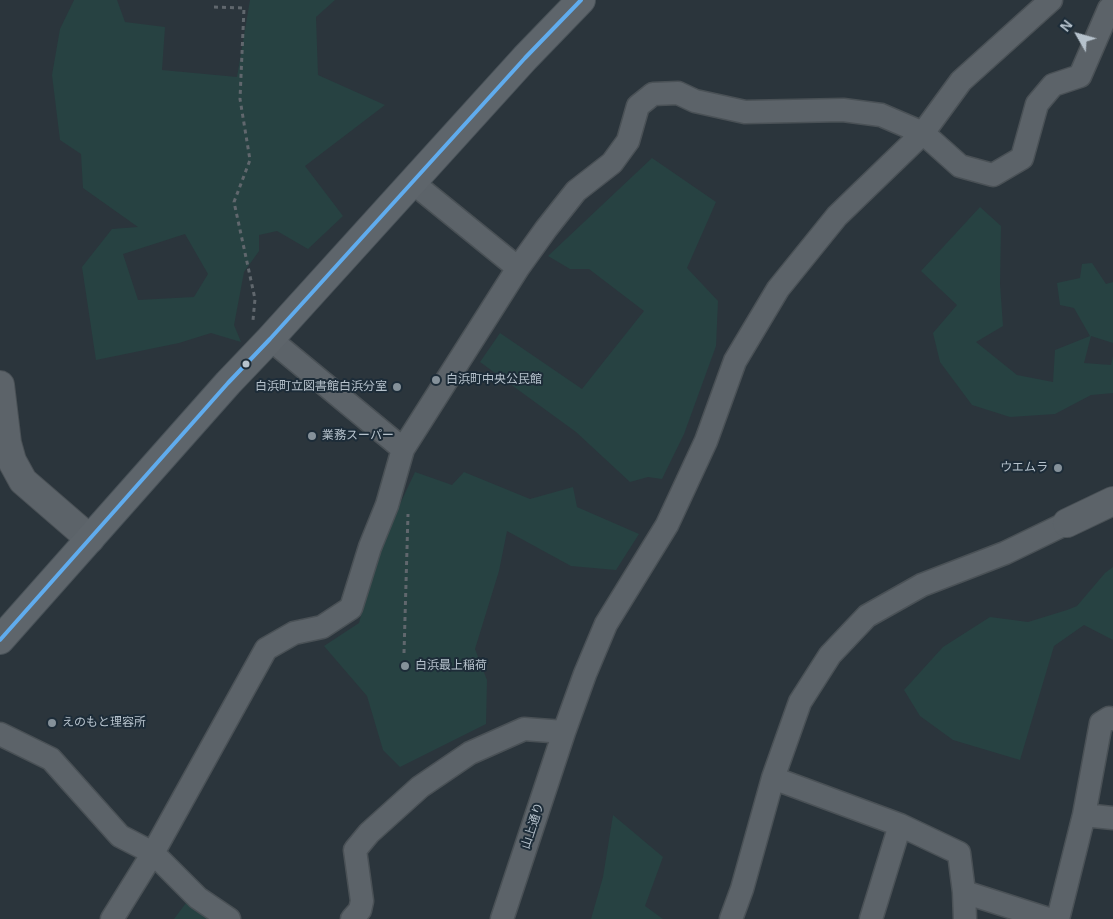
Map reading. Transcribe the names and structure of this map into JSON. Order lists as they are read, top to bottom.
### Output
{
  "streets": {
    "street": ["山上通り"]
  },
  "places": [
    "白浜町中央公民館",
    "白浜町立図書館白浜分室",
    "業務スーパー",
    "ウエムラ",
    "白浜最上稲荷",
    "えのもと理容所"
  ],
  "north": "top left"
}
